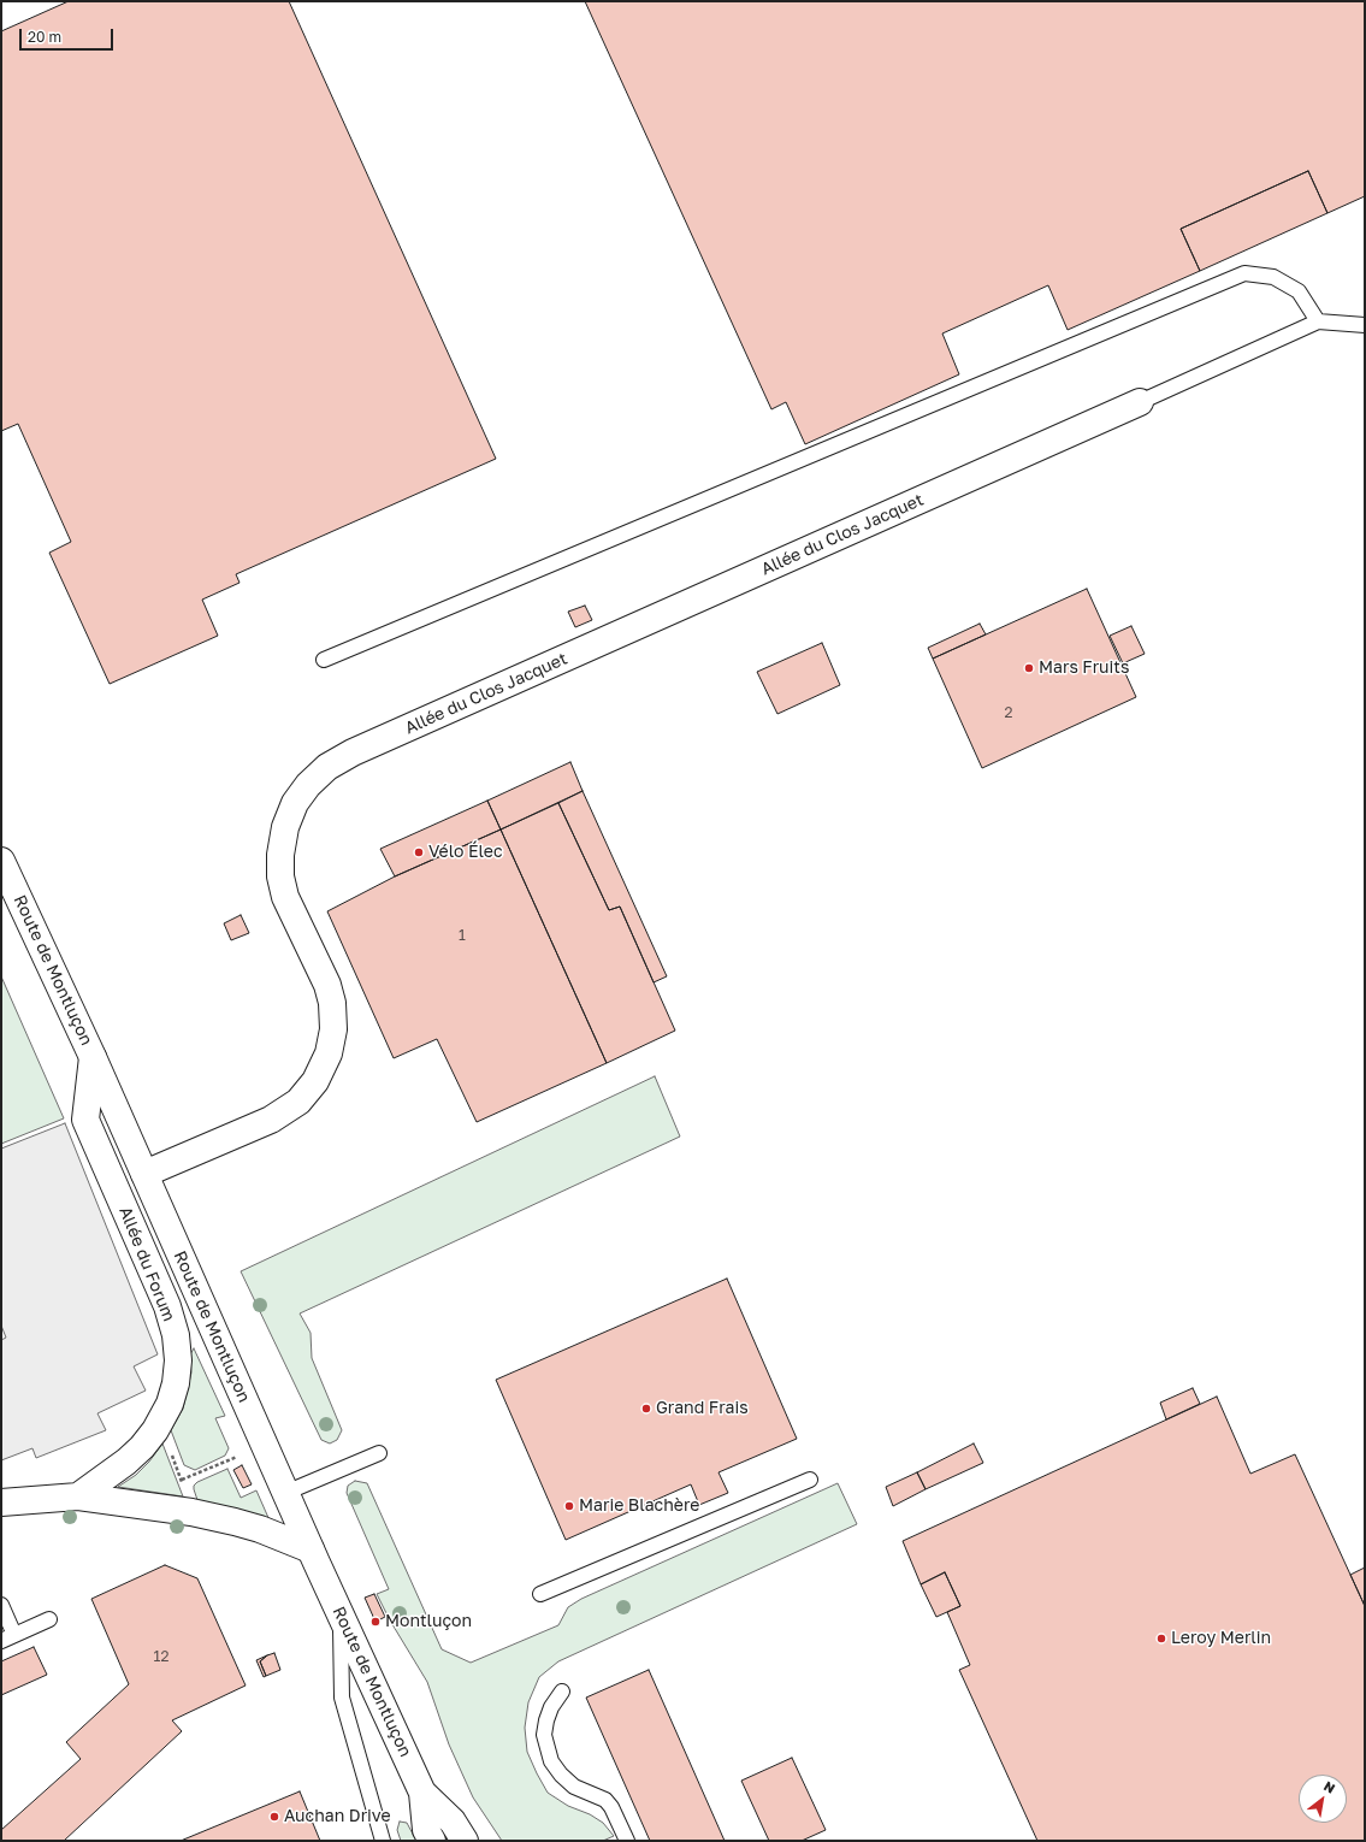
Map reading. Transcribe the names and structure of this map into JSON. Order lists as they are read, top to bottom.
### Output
{
  "streets": {
    "street": ["Allée du Clos Jacquet", "Route de Montluçon", "Allée du Forum"]
  },
  "crossings": [
    ["Allée du Clos Jacquet", "Route de Montluçon"],
    ["Route de Montluçon", "Allée du Forum"]
  ],
  "places": [
    "Mars Fruits",
    "Vélo Élec",
    "Grand Frais",
    "Marie Blachère",
    "Montluçon",
    "Leroy Merlin",
    "Auchan Drive"
  ],
  "house_numbers": ["2", "1", "12"],
  "scale_bar": "20 m",
  "north": "top right"
}
